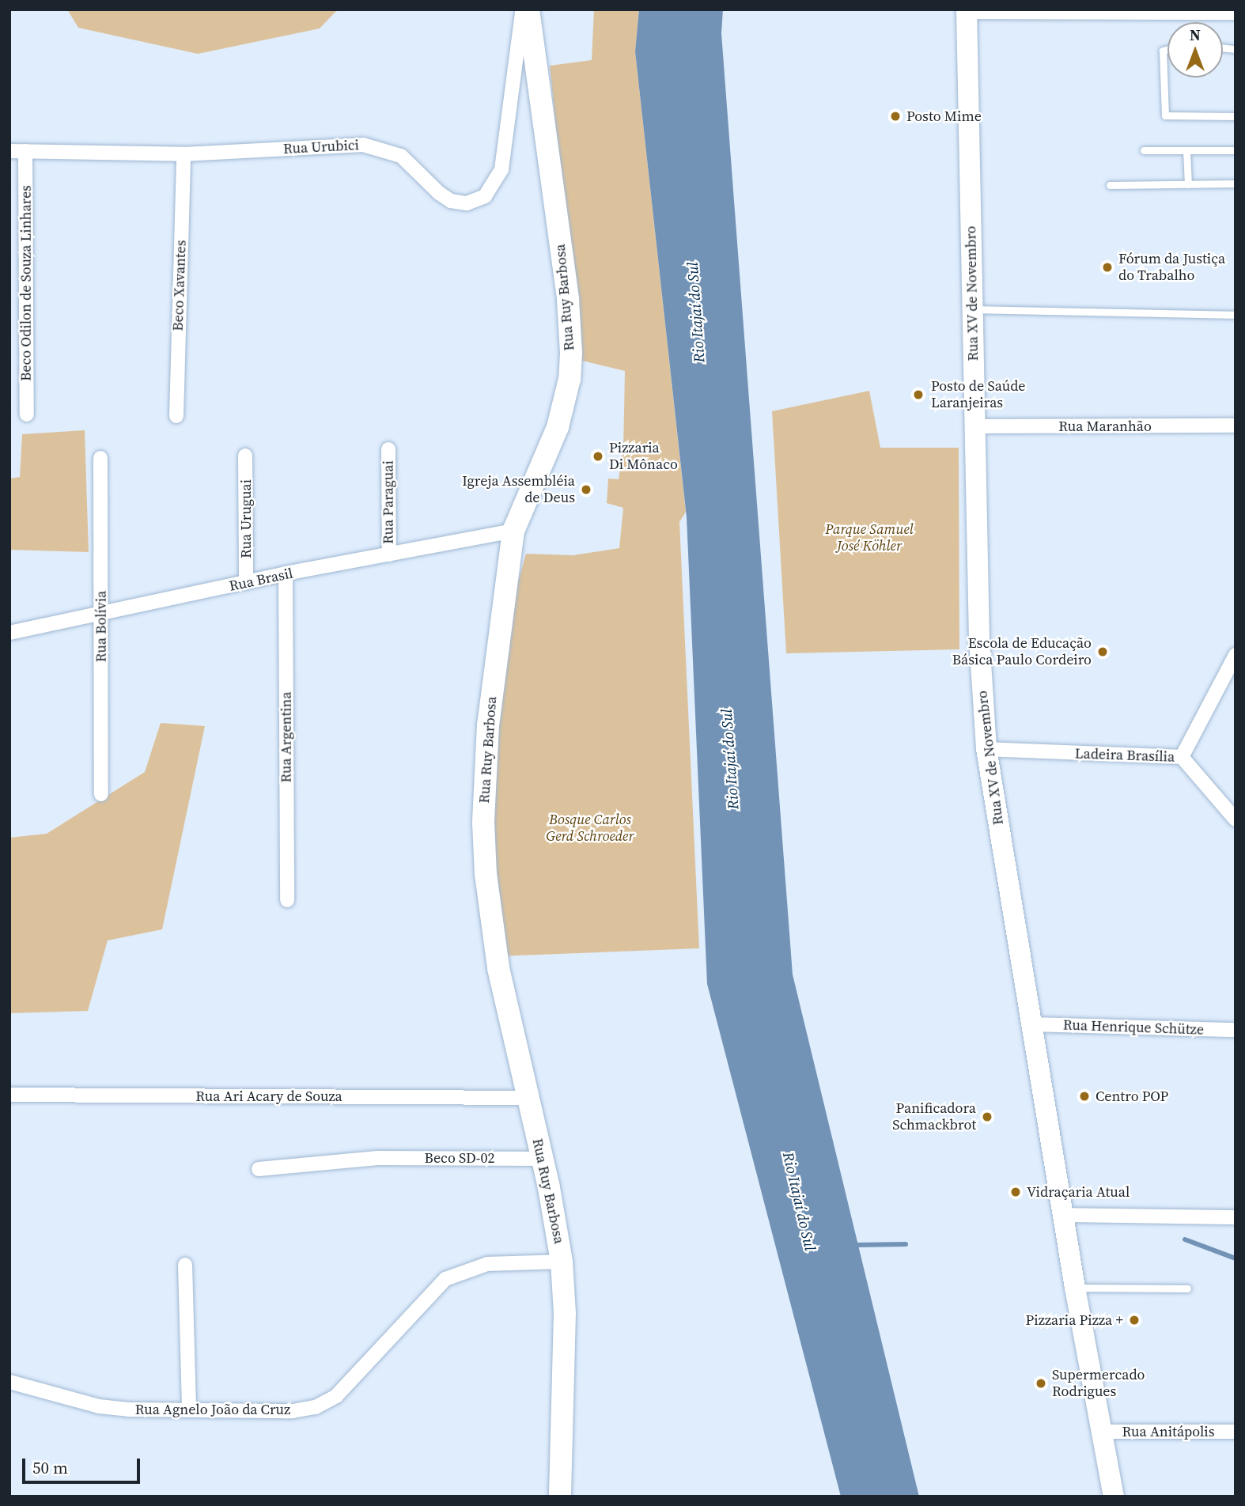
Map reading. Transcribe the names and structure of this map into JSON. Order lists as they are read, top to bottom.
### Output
{
  "streets": {
    "main road": ["Rua XV de Novembro", "Rua Ruy Barbosa"],
    "street": [
      "Rua Urubici",
      "Beco Odilon de Souza Linhares",
      "Beco Xavantes",
      "Rua Maranhão",
      "Rua Paraguai",
      "Rua Uruguai",
      "Rua Brasil",
      "Rua Bolívia",
      "Rua Argentina",
      "Ladeira Brasília",
      "Rua Henrique Schütze",
      "Rua Ari Acary de Souza",
      "Beco SD-02",
      "Rua Agnelo João da Cruz",
      "Rua Anitápolis"
    ]
  },
  "crossings": [
    ["Rua Urubici", "Beco Odilon de Souza Linhares"],
    ["Rua Urubici", "Beco Xavantes"],
    ["Rua XV de Novembro", "Rua Maranhão"],
    ["Rua XV de Novembro", "Ladeira Brasília"],
    ["Rua XV de Novembro", "Rua Henrique Schütze"],
    ["Rua XV de Novembro", "Rua Anitápolis"],
    ["Rua Ruy Barbosa", "Rua Brasil"],
    ["Rua Ruy Barbosa", "Rua Ari Acary de Souza"],
    ["Rua Ruy Barbosa", "Beco SD-02"],
    ["Rua Ruy Barbosa", "Rua Agnelo João da Cruz"],
    ["Rua Paraguai", "Rua Brasil"],
    ["Rua Uruguai", "Rua Brasil"],
    ["Rua Brasil", "Rua Bolívia"],
    ["Rua Brasil", "Rua Argentina"]
  ],
  "water": ["Rio Itajaí do Sul"],
  "parks": ["Parque Samuel José Köhler", "Bosque Carlos Gerd Schroeder"],
  "places": [
    "Posto Mime",
    "Fórum da Justiça do Trabalho",
    "Posto de Saúde Laranjeiras",
    "Pizzaria Di Mônaco",
    "Igreja Assembléia de Deus",
    "Escola de Educação Básica Paulo Cordeiro",
    "Centro POP",
    "Panificadora Schmackbrot",
    "Vidraçaria Atual",
    "Pizzaria Pizza +",
    "Supermercado Rodrigues"
  ],
  "scale_bar": "50 m",
  "north": "top"
}
